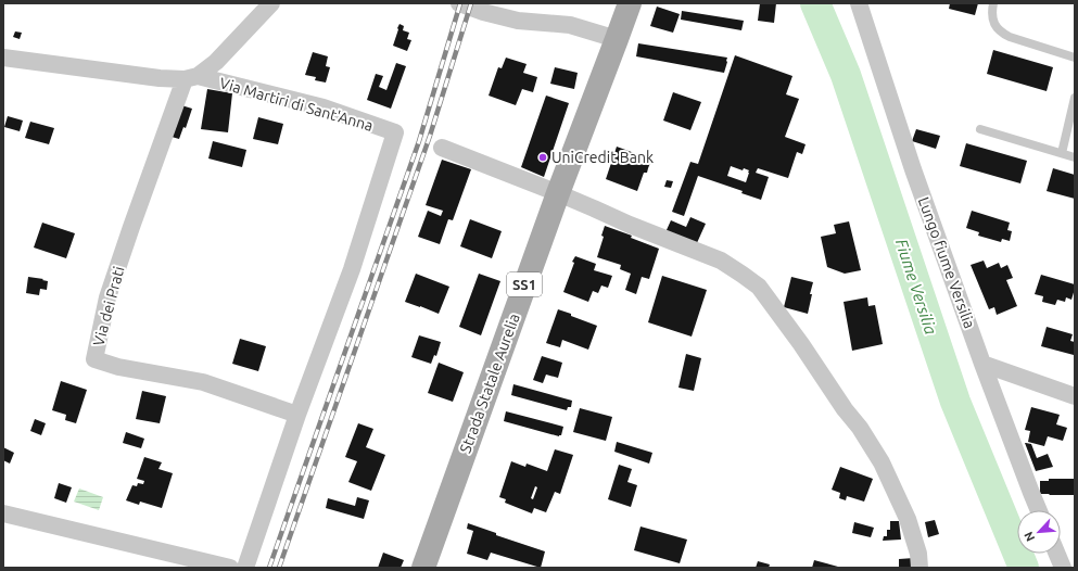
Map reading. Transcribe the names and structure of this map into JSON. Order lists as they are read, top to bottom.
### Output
{
  "streets": {
    "main road": ["SS1", "Strada Statale Aurelia"],
    "street": ["Via Martiri di Sant'Anna", "Lungo fiume Versilia", "Via dei Prati"]
  },
  "crossings": [
    ["Via Martiri di Sant'Anna", "Via dei Prati"]
  ],
  "water": ["Fiume Versilia"],
  "places": ["UniCredit Bank"],
  "north": "bottom left"
}
